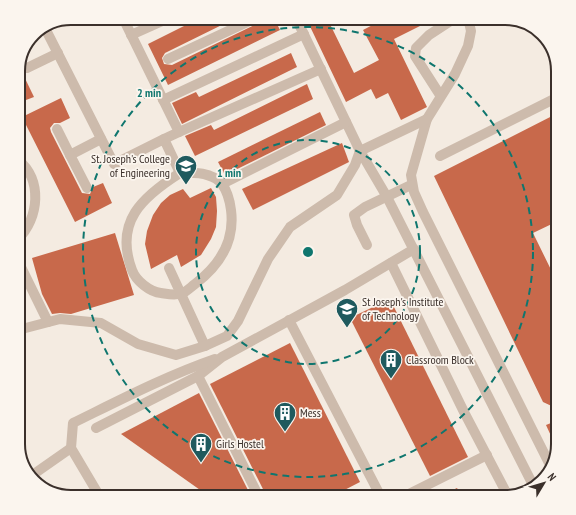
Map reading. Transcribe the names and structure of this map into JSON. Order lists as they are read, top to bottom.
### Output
{
  "places": {
    "school or university": ["St. Joseph's College of Engineering", "St Joseph's Institute of Technology"],
    "building": ["Classroom Block", "Mess", "Girls Hostel"]
  },
  "north": "top right",
  "rings": ["2 min", "1 min"]
}
